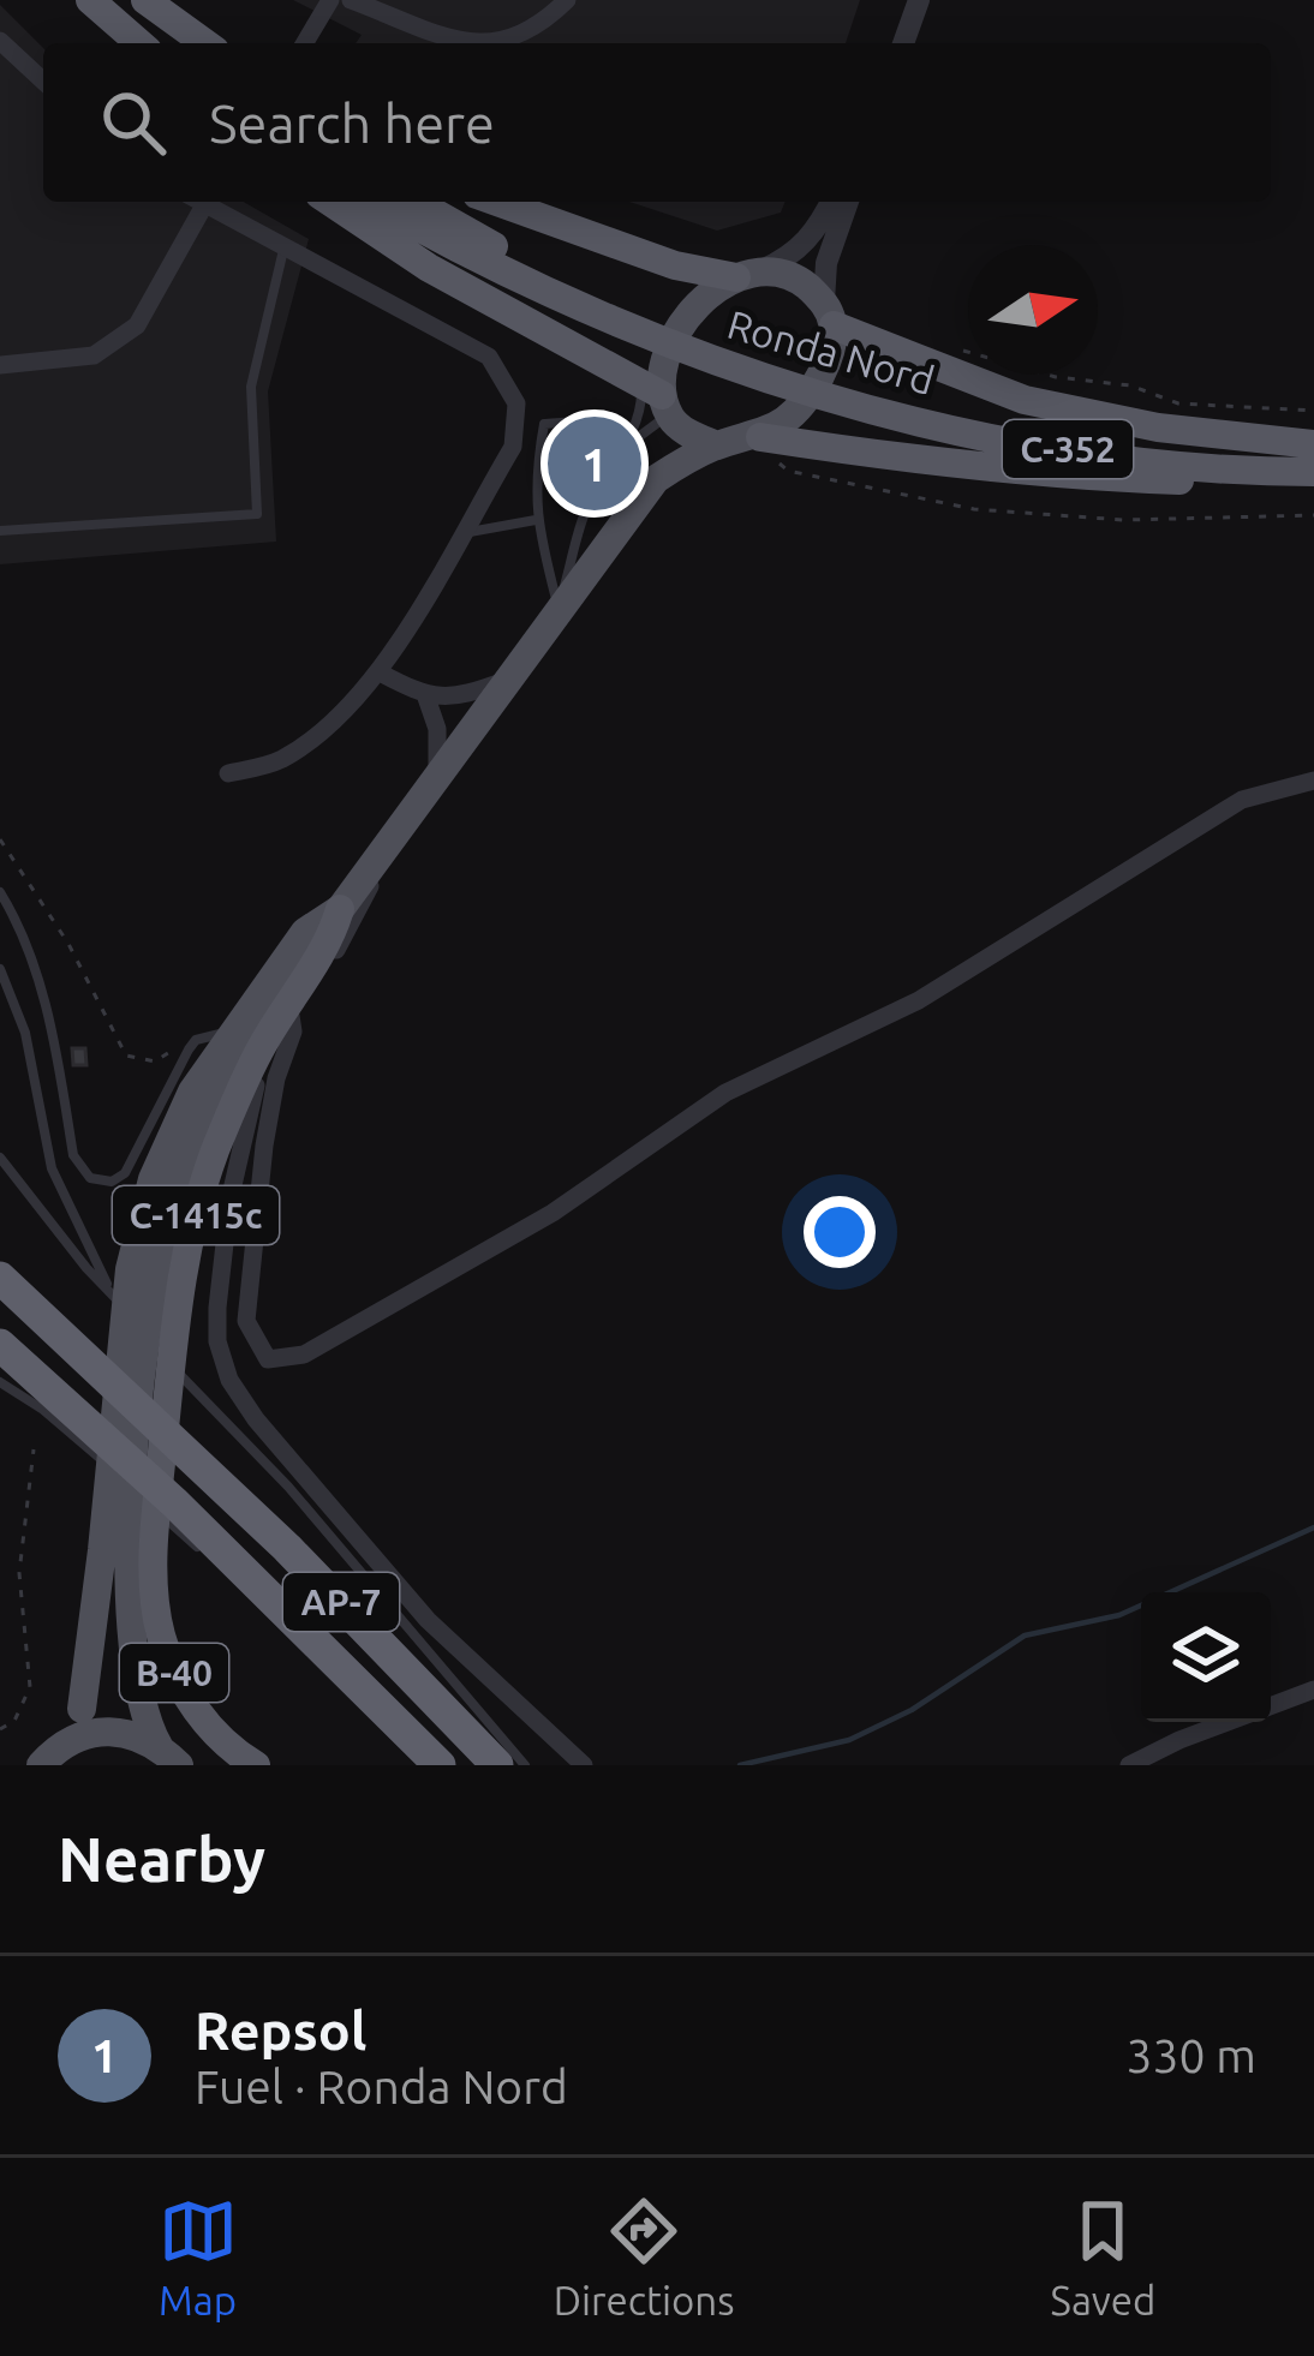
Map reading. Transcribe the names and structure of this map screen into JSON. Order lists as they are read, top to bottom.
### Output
{
  "streets": {
    "highway": [
      "Ronda Nord",
      "C-352",
      "C-1415c",
      "AP-7",
      "B-40"
    ]
  },
  "crossings": [
    ["C-1415c", "B-40"]
  ],
  "north": "right",
  "page": {
    "search": "Search here",
    "pins": "1",
    "heading": "Nearby",
    "list": [
      {
        "mark": "1",
        "name": "Repsol",
        "note": "Fuel · Ronda Nord",
        "value": "330 m"
      }
    ],
    "nav": ["Map", "Directions", "Saved"]
  }
}
